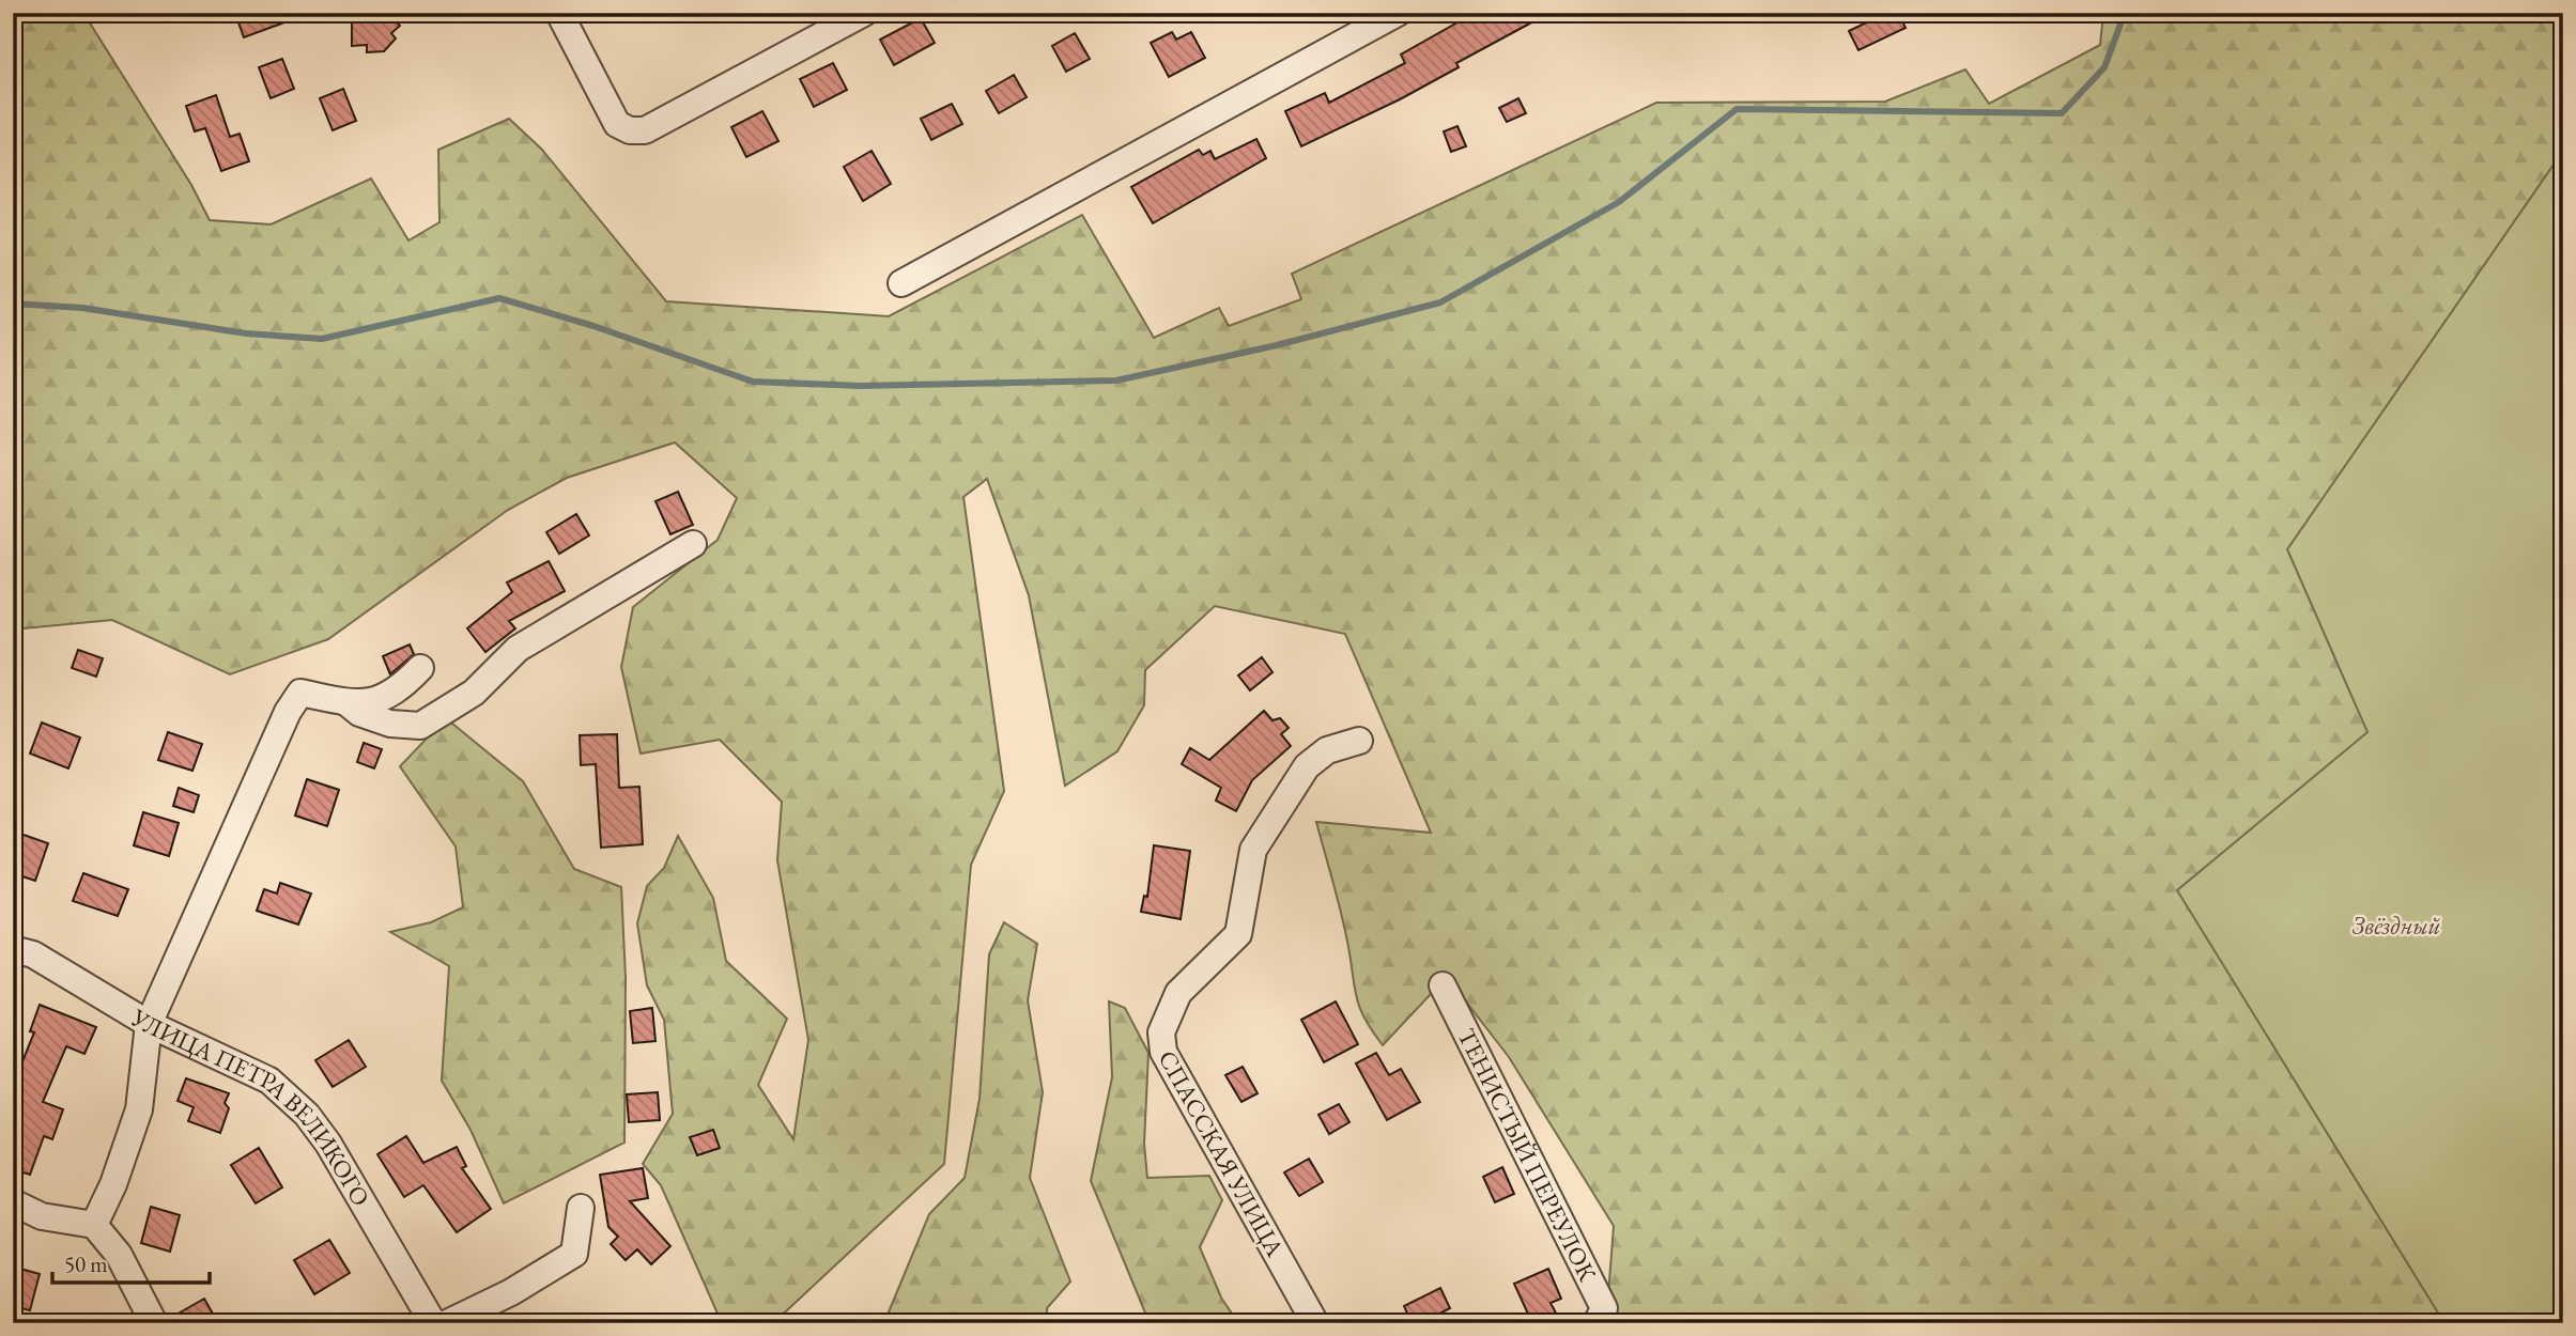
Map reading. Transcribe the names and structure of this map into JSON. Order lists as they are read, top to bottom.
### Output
{
  "streets": {
    "street": ["УЛИЦА ПЕТРА ВЕЛИКОГО", "СПАССКАЯ УЛИЦА", "ТЕНИСТЫЙ ПЕРЕУЛОК"]
  },
  "parks": ["Звёздный"],
  "scale_bar": "50 m"
}
